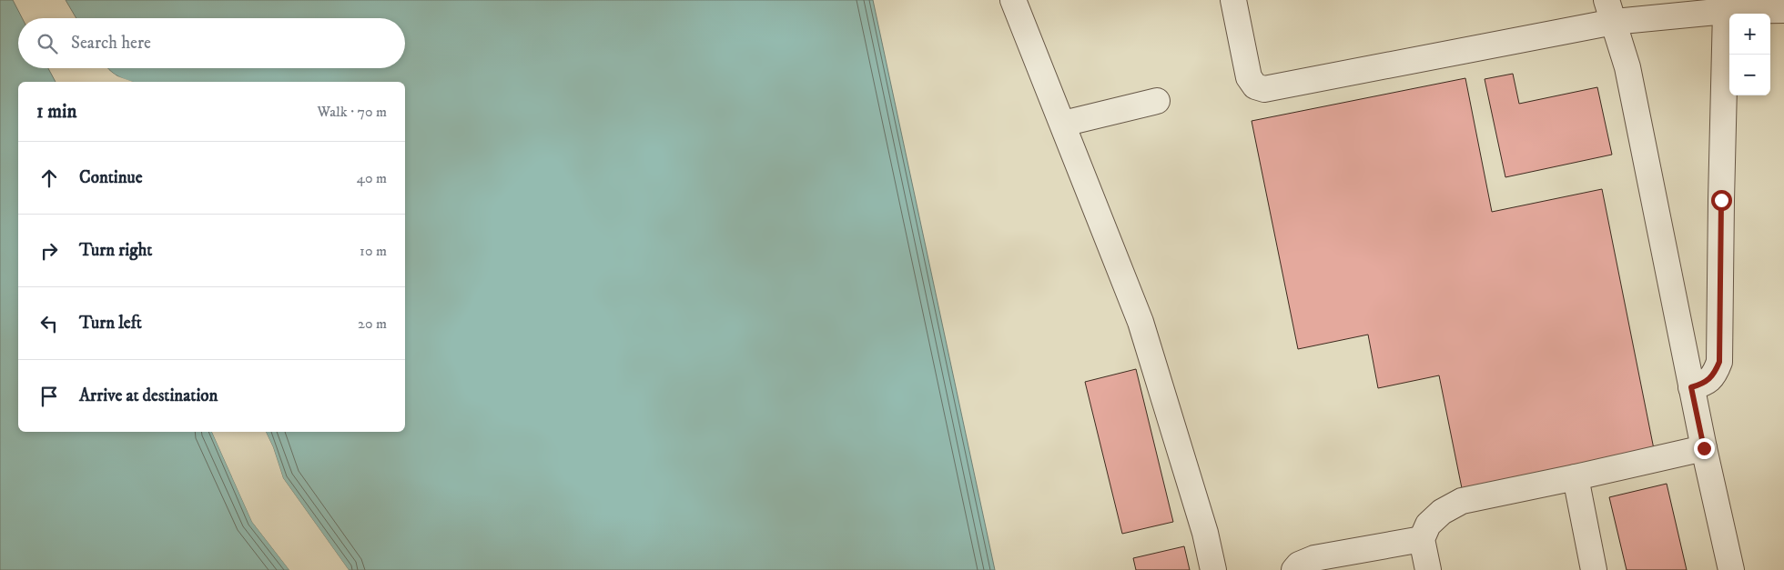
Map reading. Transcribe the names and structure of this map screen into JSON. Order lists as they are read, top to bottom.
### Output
{
  "page": {
    "map_buttons": ["+", "−"],
    "search": "Search here",
    "heading": ["1 min", "Walk · 70 m"],
    "list": [
      ["Continue", "40 m"],
      ["Turn right", "10 m"],
      ["Turn left", "20 m"],
      "Arrive at destination"
    ]
  }
}
